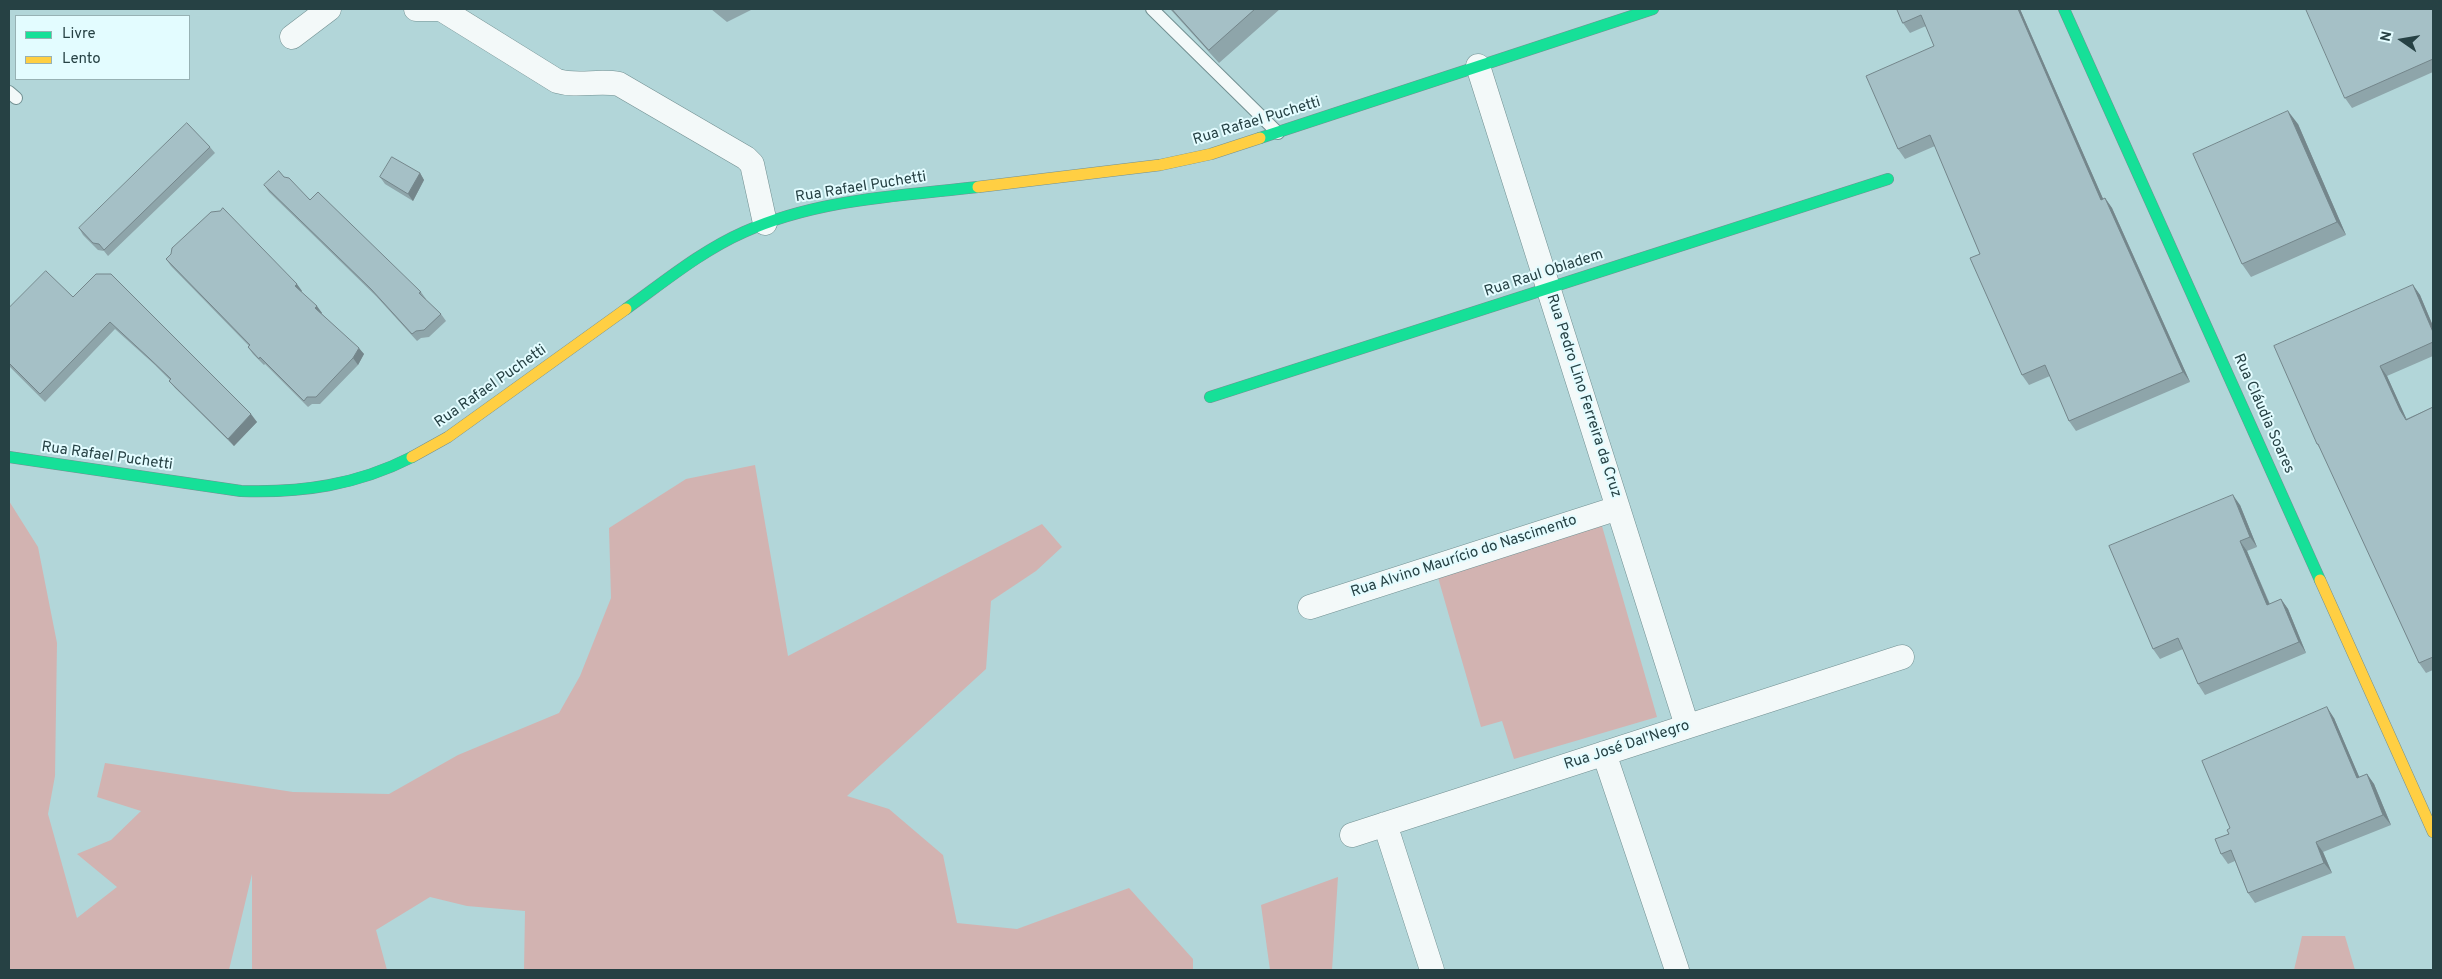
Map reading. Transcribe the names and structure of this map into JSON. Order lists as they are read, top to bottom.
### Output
{
  "streets": {
    "street": [
      "Rua Rafael Puchetti",
      "Rua Raul Obladem",
      "Rua Pedro Lino Ferreira da Cruz",
      "Rua Cláudia Soares",
      "Rua Alvino Maurício do Nascimento",
      "Rua José Dal'Negro"
    ]
  },
  "crossings": [
    ["Rua Rafael Puchetti", "Rua Pedro Lino Ferreira da Cruz"],
    ["Rua Raul Obladem", "Rua Pedro Lino Ferreira da Cruz"],
    ["Rua Pedro Lino Ferreira da Cruz", "Rua Alvino Maurício do Nascimento"],
    ["Rua Pedro Lino Ferreira da Cruz", "Rua José Dal'Negro"]
  ],
  "legend": ["Livre", "Lento"],
  "north": "left"
}
